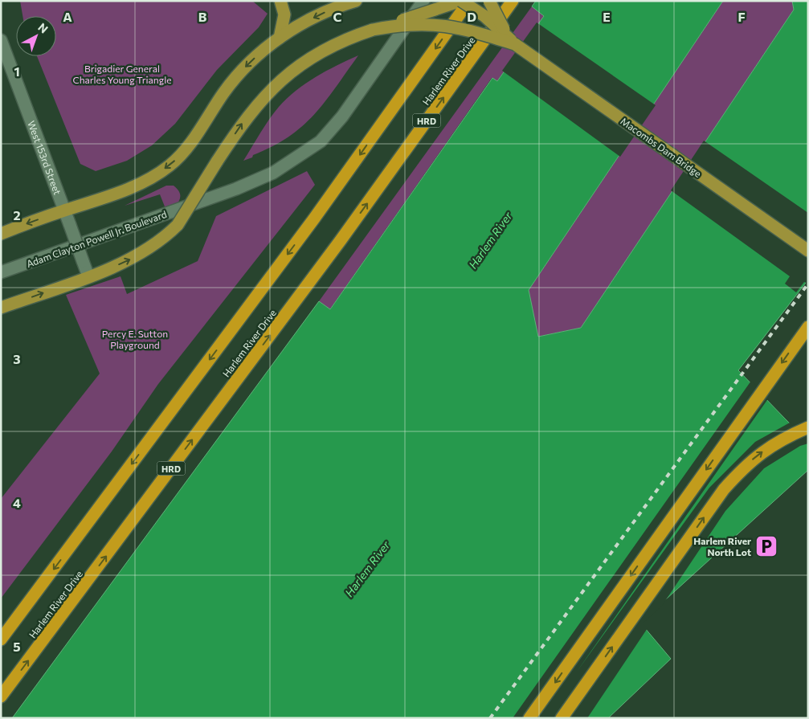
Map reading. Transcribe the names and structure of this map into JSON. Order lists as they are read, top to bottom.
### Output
{
  "streets": {
    "highway": ["Harlem River Drive", "HRD"],
    "main road": ["Macombs Dam Bridge", "Adam Clayton Powell Jr. Boulevard"],
    "street": ["West 153rd Street"]
  },
  "crossings": [
    ["Macombs Dam Bridge", "Adam Clayton Powell Jr. Boulevard"],
    ["West 153rd Street", "Adam Clayton Powell Jr. Boulevard"]
  ],
  "water": ["Harlem River"],
  "parks": ["Brigadier General Charles Young Triangle", "Percy E. Sutton Playground"],
  "places": {
    "parking": ["Harlem River North Lot"]
  },
  "north": "top right",
  "grid": {
    "columns": [
      "A",
      "B",
      "C",
      "D",
      "E",
      "F"
    ],
    "rows": [
      "1",
      "2",
      "3",
      "4",
      "5"
    ]
  }
}
